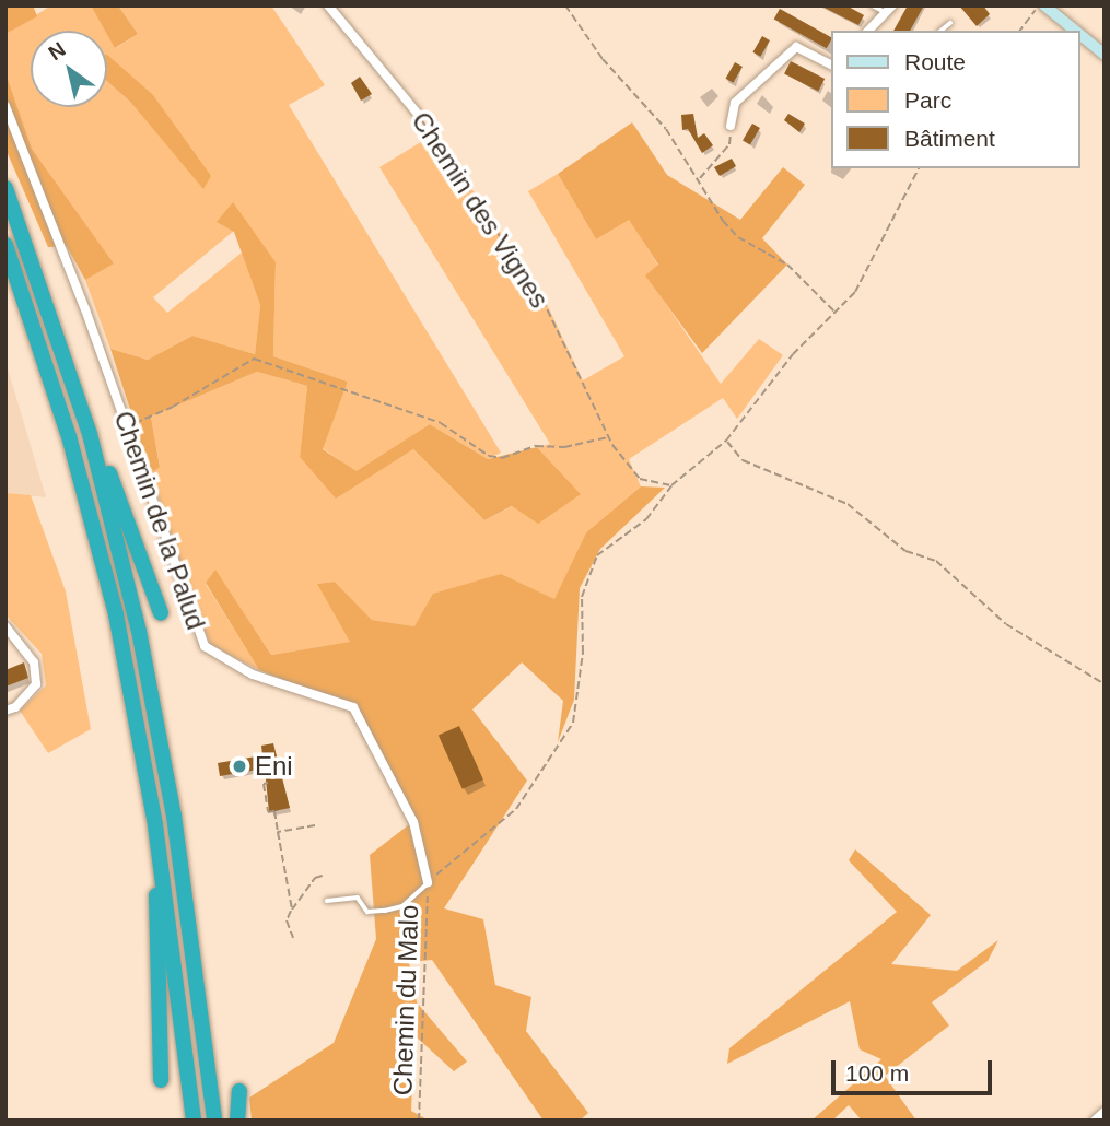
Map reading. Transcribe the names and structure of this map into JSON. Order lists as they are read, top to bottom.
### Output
{
  "streets": {
    "street": ["Chemin des Vignes", "Chemin de la Palud"],
    "path": ["Chemin du Malo"]
  },
  "crossings": [
    ["Chemin de la Palud", "Chemin du Malo"]
  ],
  "places": ["Eni"],
  "legend": ["Route", "Parc", "Bâtiment"],
  "scale_bar": "100 m",
  "north": "top left"
}
